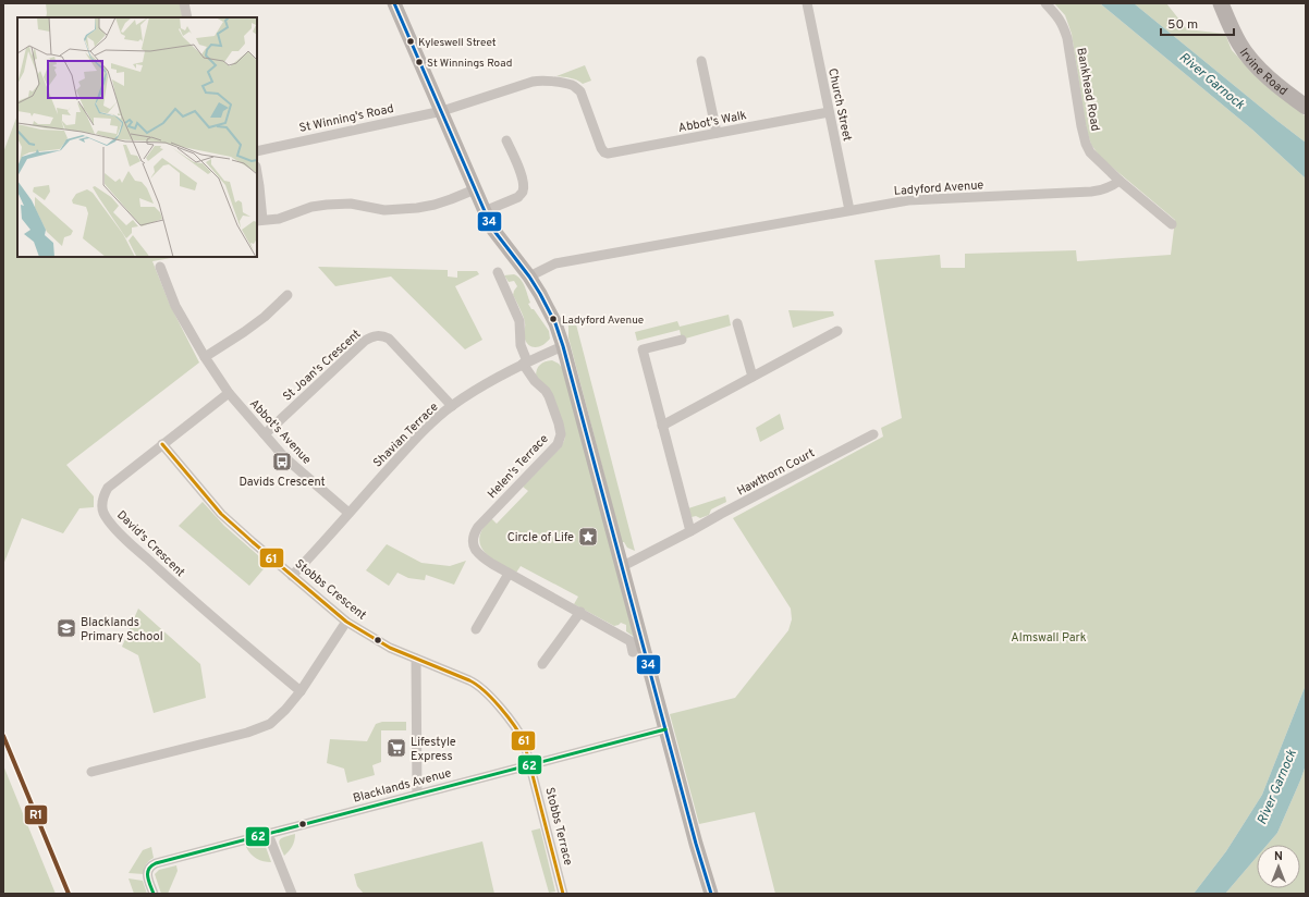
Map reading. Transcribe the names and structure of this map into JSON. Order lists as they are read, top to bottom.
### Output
{
  "streets": {
    "main road": ["Irvine Road"],
    "street": [
      "Bankhead Road",
      "Church Street",
      "St Winning's Road",
      "Abbot's Walk",
      "Ladyford Avenue",
      "St Joan's Crescent",
      "Abbot's Avenue",
      "Shavian Terrace",
      "Helen's Terrace",
      "Hawthorn Court",
      "David's Crescent",
      "Stobbs Crescent",
      "Blacklands Avenue",
      "Stobbs Terrace"
    ]
  },
  "crossings": [
    ["Bankhead Road", "Ladyford Avenue"],
    ["Church Street", "Abbot's Walk"],
    ["Church Street", "Ladyford Avenue"],
    ["St Winning's Road", "Abbot's Walk"],
    ["St Joan's Crescent", "Abbot's Avenue"],
    ["St Joan's Crescent", "Shavian Terrace"],
    ["Abbot's Avenue", "Shavian Terrace"],
    ["Abbot's Avenue", "David's Crescent"],
    ["Shavian Terrace", "Helen's Terrace"],
    ["Shavian Terrace", "Stobbs Crescent"],
    ["David's Crescent", "Stobbs Crescent"],
    ["Stobbs Crescent", "Blacklands Avenue"],
    ["Stobbs Crescent", "Stobbs Terrace"],
    ["Blacklands Avenue", "Stobbs Terrace"]
  ],
  "water": ["River Garnock"],
  "parks": ["Almswall Park"],
  "places": {
    "other": ["Kyleswell Street", "St Winnings Road", "Ladyford Avenue"],
    "bus stop": ["Davids Crescent"],
    "place": ["Circle of Life"],
    "school or university": ["Blacklands Primary School"],
    "supermarket": ["Lifestyle Express"]
  },
  "lines": [
    "transit line 34",
    "transit line 61",
    "transit line 62",
    "transit line R1"
  ],
  "scale_bar": "50 m",
  "north": "top"
}
